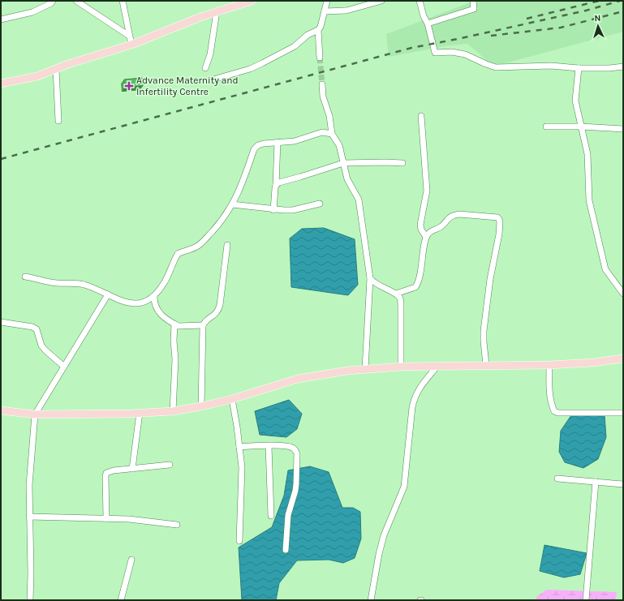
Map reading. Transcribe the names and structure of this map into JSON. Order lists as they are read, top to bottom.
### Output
{
  "places": {
    "health": ["Advance Maternity and Infertility Centre"]
  },
  "north": "top"
}
